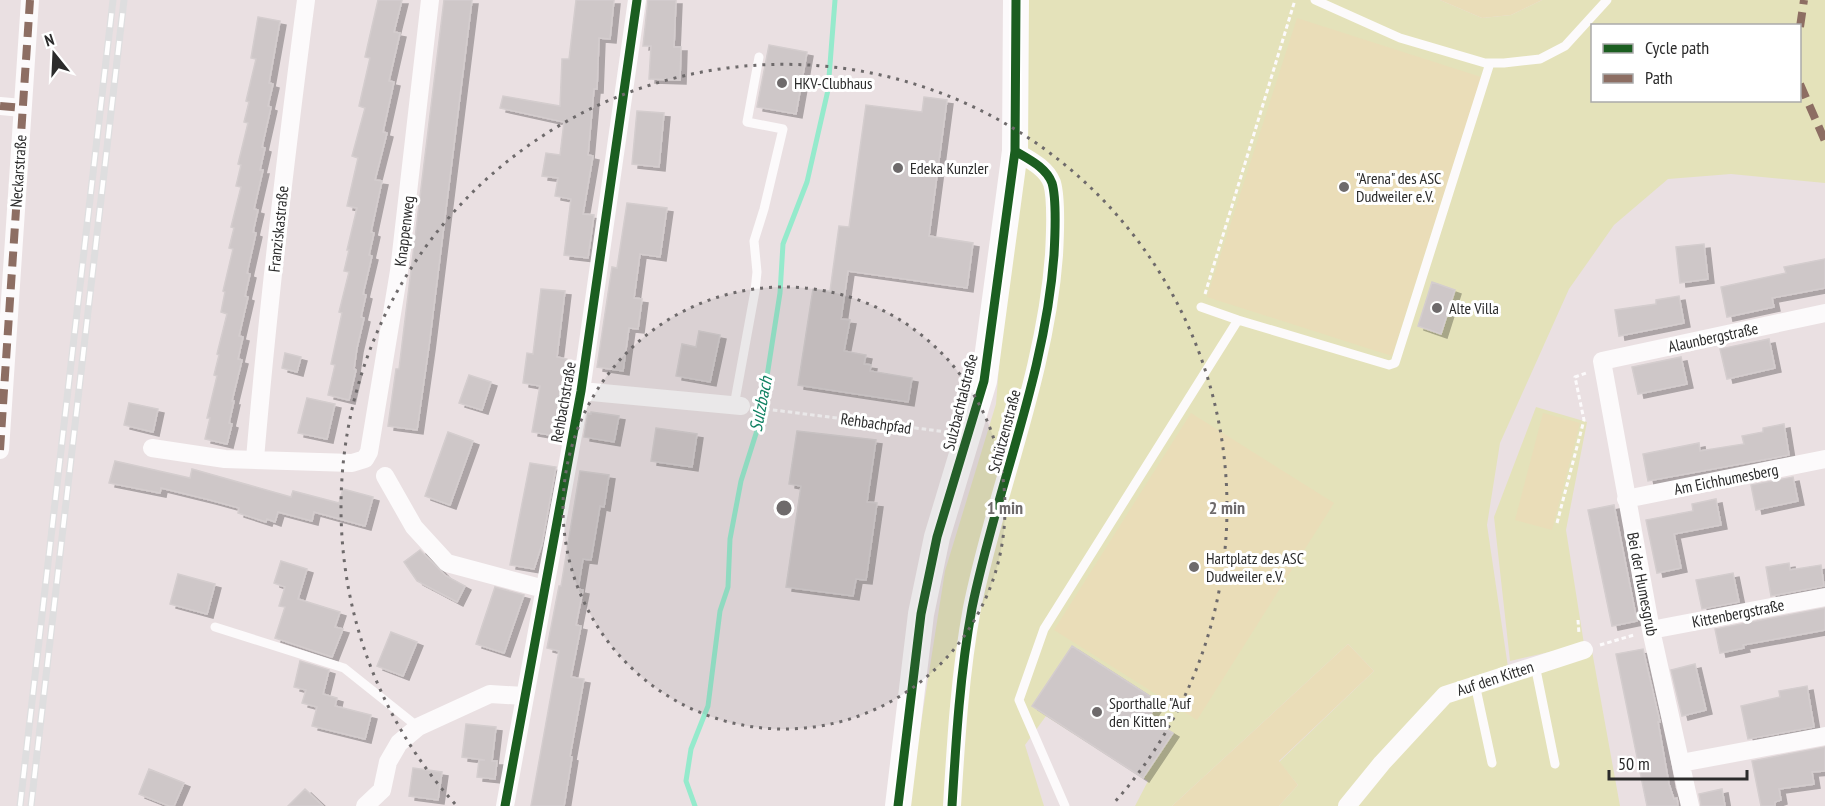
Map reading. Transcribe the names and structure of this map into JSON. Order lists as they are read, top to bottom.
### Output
{
  "streets": {
    "main road": ["Sulzbachtalstraße"],
    "street": [
      "Neckarstraße",
      "Franziskastraße",
      "Knappenweg",
      "Alaunbergstraße",
      "Rehbachstraße",
      "Schützenstraße",
      "Am Eichhumesberg",
      "Bei der Humesgrub",
      "Kittenbergstraße",
      "Auf den Kitten"
    ],
    "path": ["Rehbachpfad"]
  },
  "crossings": [
    ["Franziskastraße", "Knappenweg"],
    ["Alaunbergstraße", "Bei der Humesgrub"],
    ["Sulzbachtalstraße", "Rehbachpfad"],
    ["Sulzbachtalstraße", "Schützenstraße"],
    ["Am Eichhumesberg", "Bei der Humesgrub"],
    ["Bei der Humesgrub", "Kittenbergstraße"]
  ],
  "water": ["Sulzbach"],
  "places": [
    "HKV-Clubhaus",
    "Edeka Kunzler",
    "\"Arena\" des ASC Dudweiler e.V.",
    "Alte Villa",
    "Hartplatz des ASC Dudweiler e.V.",
    "Sporthalle \"Auf den Kitten\""
  ],
  "legend": ["Cycle path", "Path"],
  "scale_bar": "50 m",
  "north": "top",
  "rings": ["1 min", "2 min"]
}
